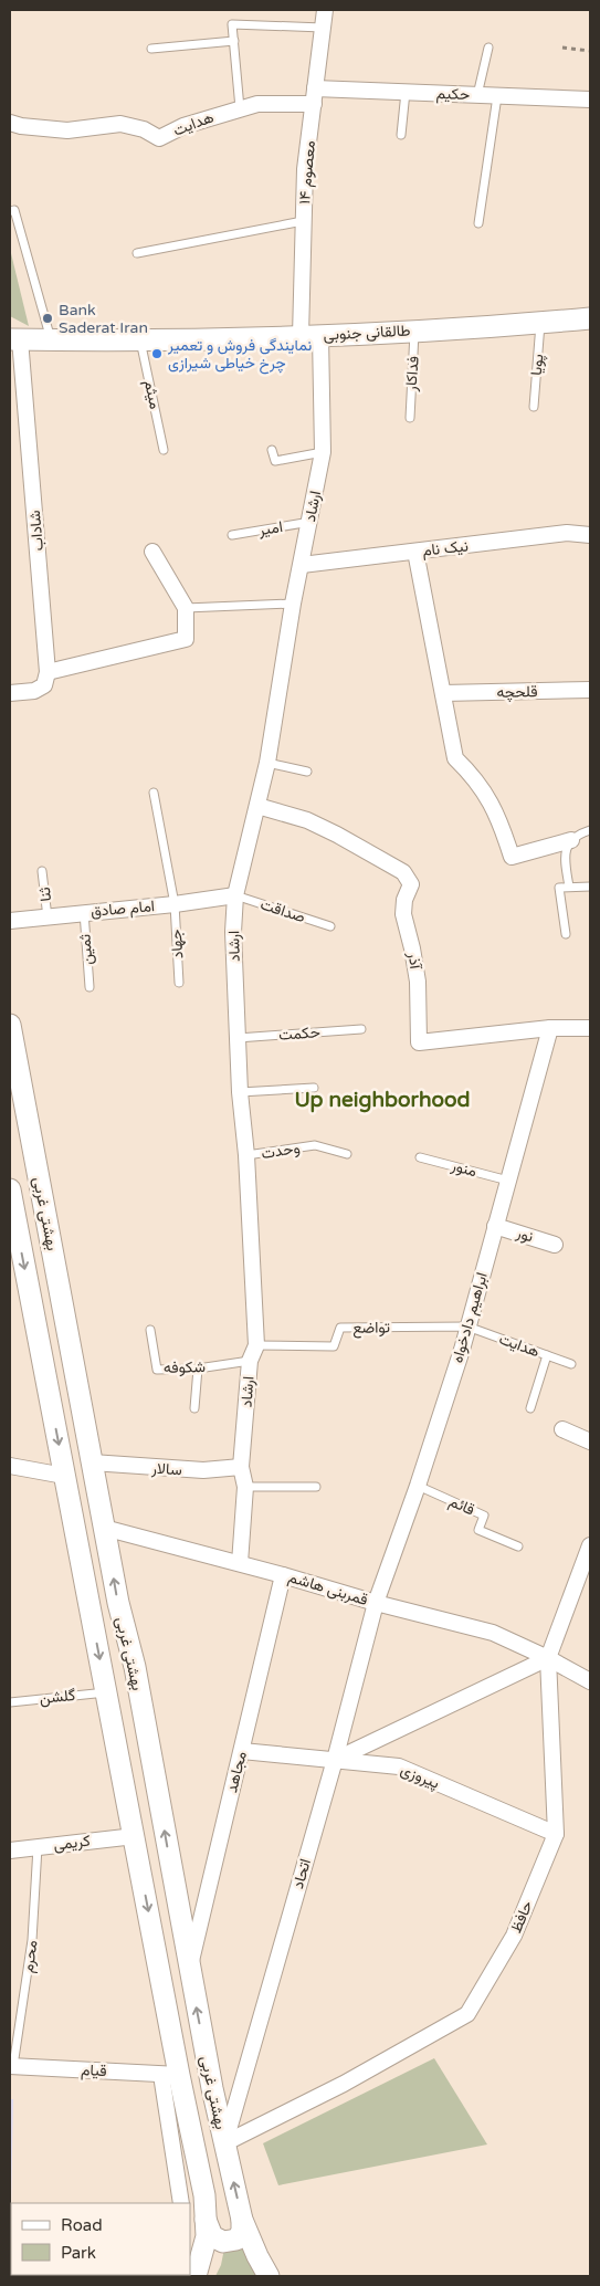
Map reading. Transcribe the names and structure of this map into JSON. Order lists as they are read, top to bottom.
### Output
{
  "streets": {
    "street": [
      "حکیم",
      "هدایت",
      "۱۴ معصوم",
      "طالقانی جنوبی",
      "ارشاد",
      "شاداب",
      "نیک نام",
      "قلحچه",
      "امام صادق",
      "آذر",
      "بهشتی غربی",
      "نور",
      "ابراهیم دادخواه",
      "سالار",
      "قمربنی هاشم",
      "مجاهد",
      "پیروزی",
      "کریمی",
      "اتحاد",
      "حافظ",
      "قیام"
    ],
    "lane": [
      "پویا",
      "فداکار",
      "میثم",
      "امیر",
      "ثنا",
      "صداقت",
      "جهاد",
      "ثمین",
      "حکمت",
      "وحدت",
      "منور",
      "تواضع",
      "شکوفه",
      "قائم",
      "گلشن",
      "محرم"
    ]
  },
  "crossings": [
    ["حکیم", "هدایت"],
    ["حکیم", "۱۴ معصوم"],
    ["هدایت", "۱۴ معصوم"],
    ["هدایت", "ابراهیم دادخواه"],
    ["هدایت", "تواضع"],
    ["۱۴ معصوم", "طالقانی جنوبی"],
    ["۱۴ معصوم", "ارشاد"],
    ["طالقانی جنوبی", "پویا"],
    ["طالقانی جنوبی", "فداکار"],
    ["طالقانی جنوبی", "میثم"],
    ["طالقانی جنوبی", "ارشاد"],
    ["طالقانی جنوبی", "شاداب"],
    ["ارشاد", "امیر"],
    ["ارشاد", "نیک نام"],
    ["ارشاد", "امام صادق"],
    ["ارشاد", "صداقت"],
    ["ارشاد", "آذر"],
    ["ارشاد", "حکمت"],
    ["ارشاد", "وحدت"],
    ["ارشاد", "تواضع"],
    ["ارشاد", "شکوفه"],
    ["ارشاد", "سالار"],
    ["ارشاد", "قمربنی هاشم"],
    ["ثنا", "امام صادق"],
    ["امام صادق", "صداقت"],
    ["امام صادق", "جهاد"],
    ["امام صادق", "ثمین"],
    ["آذر", "ابراهیم دادخواه"],
    ["منور", "ابراهیم دادخواه"],
    ["بهشتی غربی", "سالار"],
    ["بهشتی غربی", "قمربنی هاشم"],
    ["بهشتی غربی", "گلشن"],
    ["بهشتی غربی", "مجاهد"],
    ["بهشتی غربی", "کریمی"],
    ["بهشتی غربی", "اتحاد"],
    ["بهشتی غربی", "حافظ"],
    ["بهشتی غربی", "قیام"],
    ["نور", "ابراهیم دادخواه"],
    ["ابراهیم دادخواه", "تواضع"],
    ["ابراهیم دادخواه", "قائم"],
    ["ابراهیم دادخواه", "قمربنی هاشم"],
    ["ابراهیم دادخواه", "اتحاد"],
    ["قمربنی هاشم", "مجاهد"],
    ["قمربنی هاشم", "اتحاد"],
    ["قمربنی هاشم", "حافظ"],
    ["مجاهد", "پیروزی"],
    ["پیروزی", "اتحاد"],
    ["پیروزی", "حافظ"],
    ["کریمی", "محرم"],
    ["اتحاد", "حافظ"],
    ["محرم", "قیام"]
  ],
  "districts": ["Up neighborhood"],
  "places": ["Bank Saderat Iran", "نمایندگی فروش و تعمیر چرخ خیاطی شیرازی"],
  "legend": ["Road", "Park"]
}
